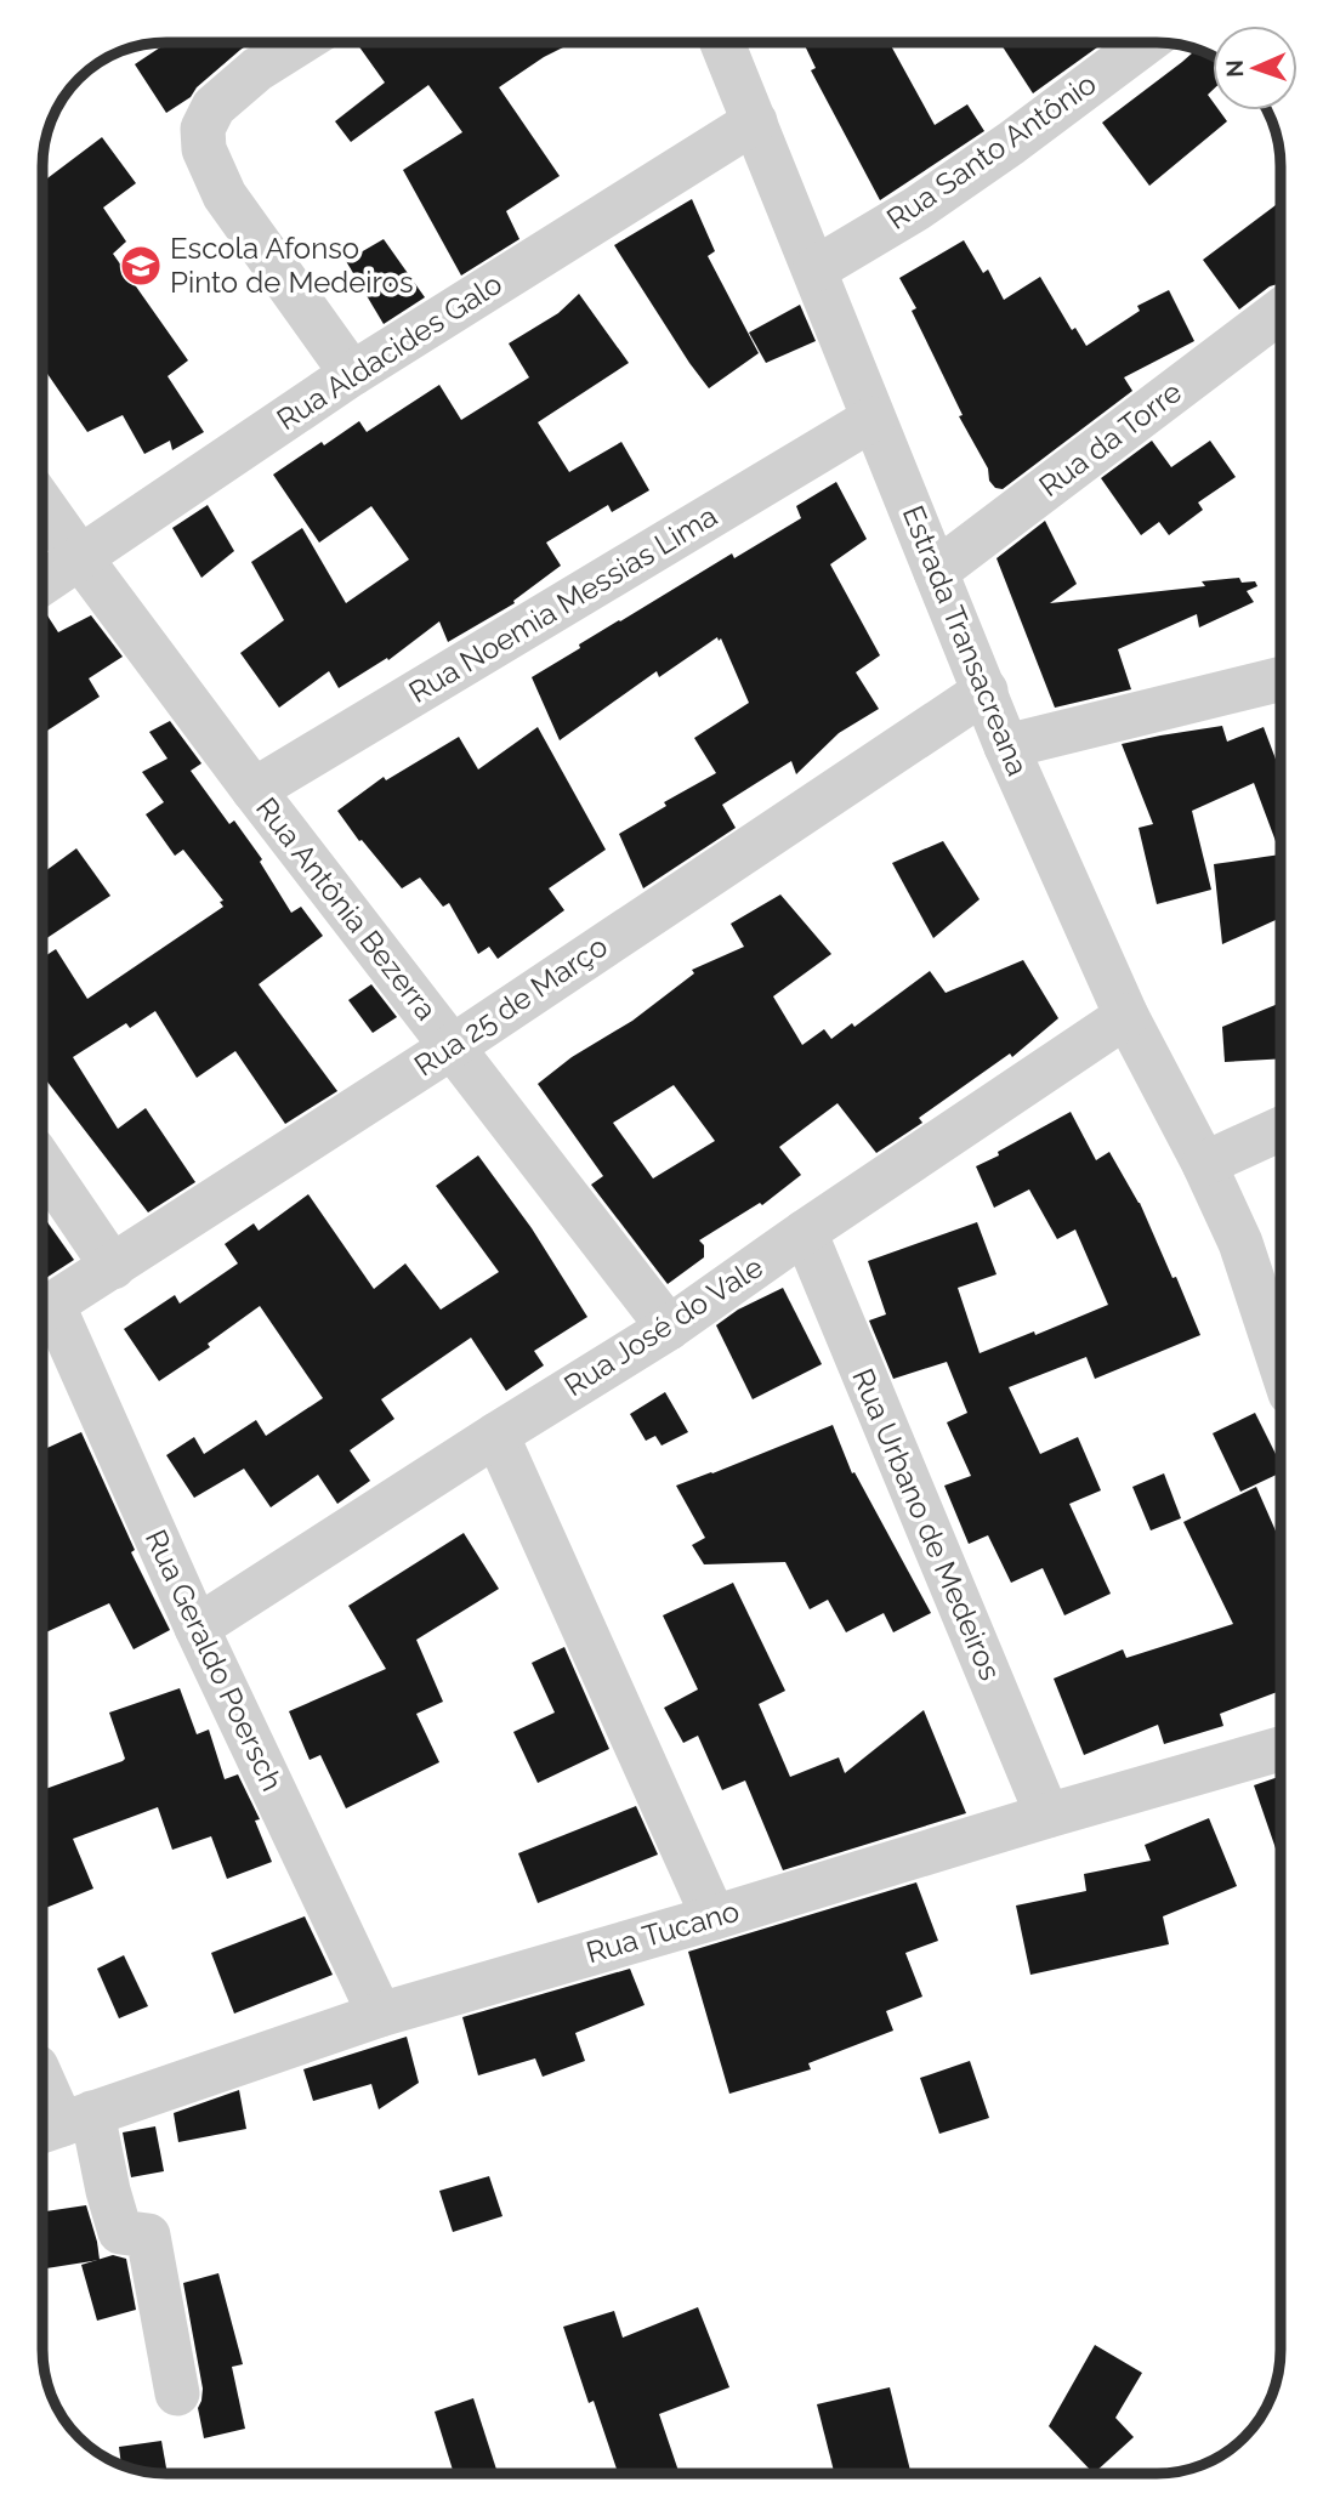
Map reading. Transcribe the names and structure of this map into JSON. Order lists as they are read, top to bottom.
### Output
{
  "streets": {
    "street": [
      "Rua Santo Antônio",
      "Rua Aldacides Galo",
      "Rua da Torre",
      "Rua Noemia Messias Lima",
      "Estrada Transacreana",
      "Rua Antônia Bezerra",
      "Rua 25 de Março",
      "Rua José do Vale",
      "Rua Urbano de Medeiros",
      "Rua Geraldo Poersch",
      "Rua Tucano"
    ]
  },
  "crossings": [
    ["Rua Santo Antônio", "Estrada Transacreana"],
    ["Rua Aldacides Galo", "Estrada Transacreana"],
    ["Rua Aldacides Galo", "Rua Antônia Bezerra"],
    ["Rua da Torre", "Estrada Transacreana"],
    ["Rua Noemia Messias Lima", "Estrada Transacreana"],
    ["Rua Noemia Messias Lima", "Rua Antônia Bezerra"],
    ["Estrada Transacreana", "Rua 25 de Março"],
    ["Estrada Transacreana", "Rua José do Vale"],
    ["Rua Antônia Bezerra", "Rua 25 de Março"],
    ["Rua Antônia Bezerra", "Rua José do Vale"],
    ["Rua 25 de Março", "Rua Geraldo Poersch"],
    ["Rua José do Vale", "Rua Urbano de Medeiros"],
    ["Rua José do Vale", "Rua Geraldo Poersch"],
    ["Rua Urbano de Medeiros", "Rua Tucano"],
    ["Rua Geraldo Poersch", "Rua Tucano"]
  ],
  "places": {
    "school or university": ["Escola Afonso Pinto de Medeiros"]
  },
  "north": "left"
}
